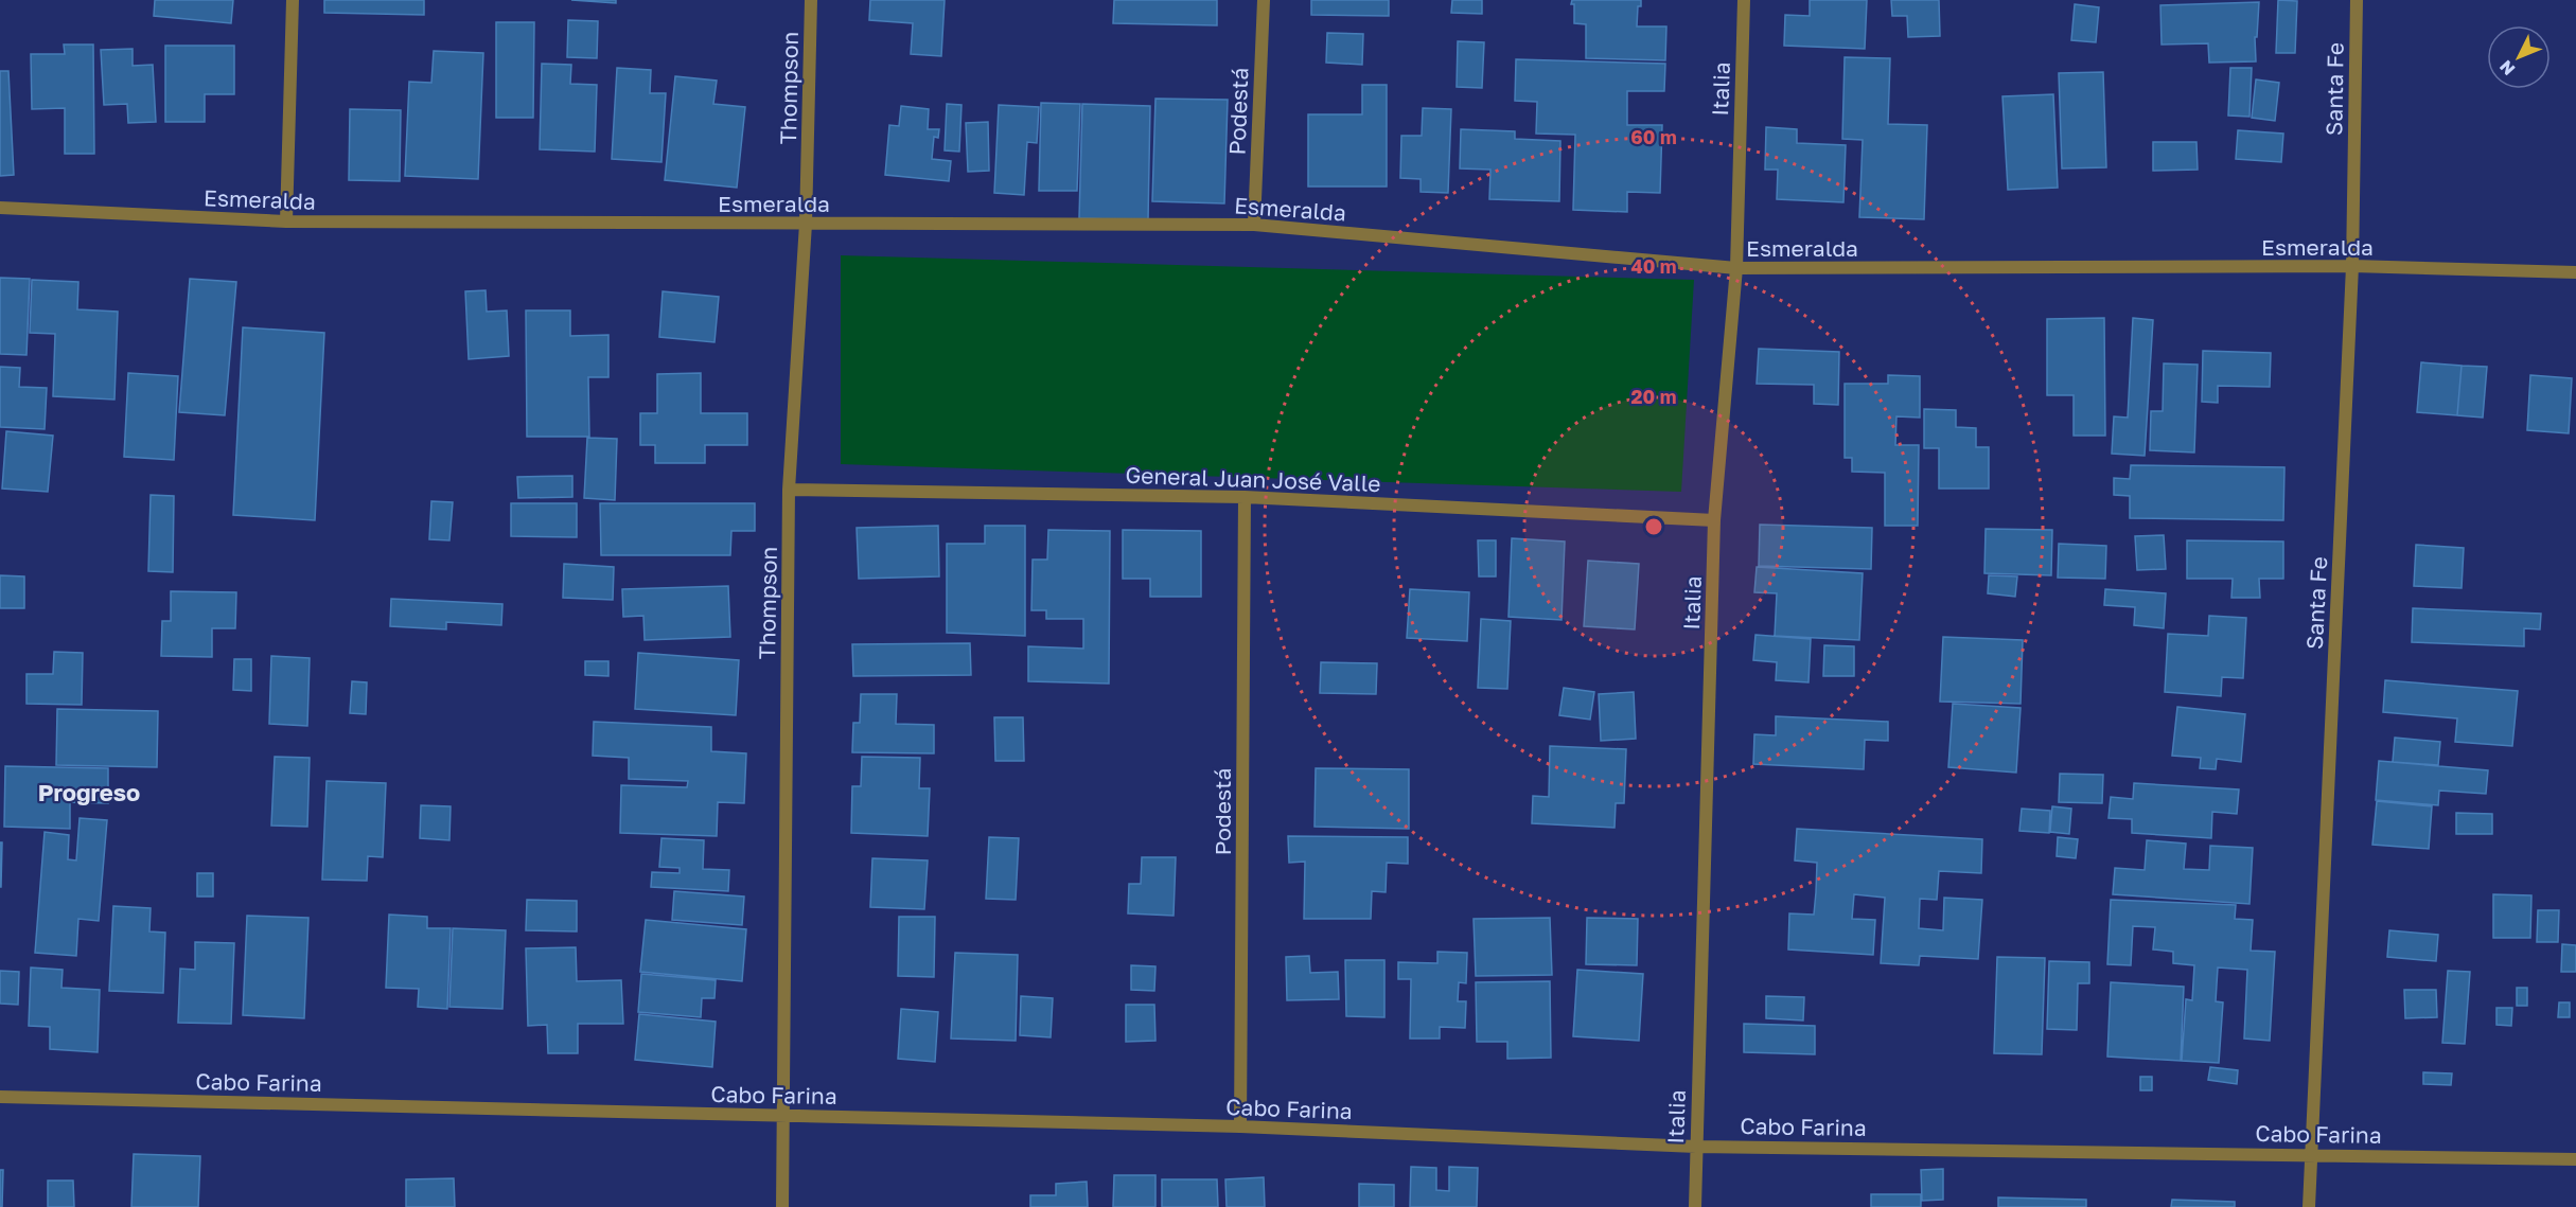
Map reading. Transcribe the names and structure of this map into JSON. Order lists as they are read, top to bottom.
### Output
{
  "streets": {
    "street": [
      "Thompson",
      "Italia",
      "Santa Fe",
      "Podestá",
      "Esmeralda",
      "General Juan José Valle",
      "Cabo Farina"
    ]
  },
  "crossings": [
    ["Thompson", "Esmeralda"],
    ["Thompson", "General Juan José Valle"],
    ["Thompson", "Cabo Farina"],
    ["Italia", "Esmeralda"],
    ["Italia", "General Juan José Valle"],
    ["Italia", "Cabo Farina"],
    ["Santa Fe", "Esmeralda"],
    ["Santa Fe", "Cabo Farina"],
    ["Podestá", "Esmeralda"],
    ["Podestá", "General Juan José Valle"],
    ["Podestá", "Cabo Farina"]
  ],
  "districts": ["Progreso"],
  "north": "bottom left",
  "rings": ["60 m", "40 m", "20 m"]
}
